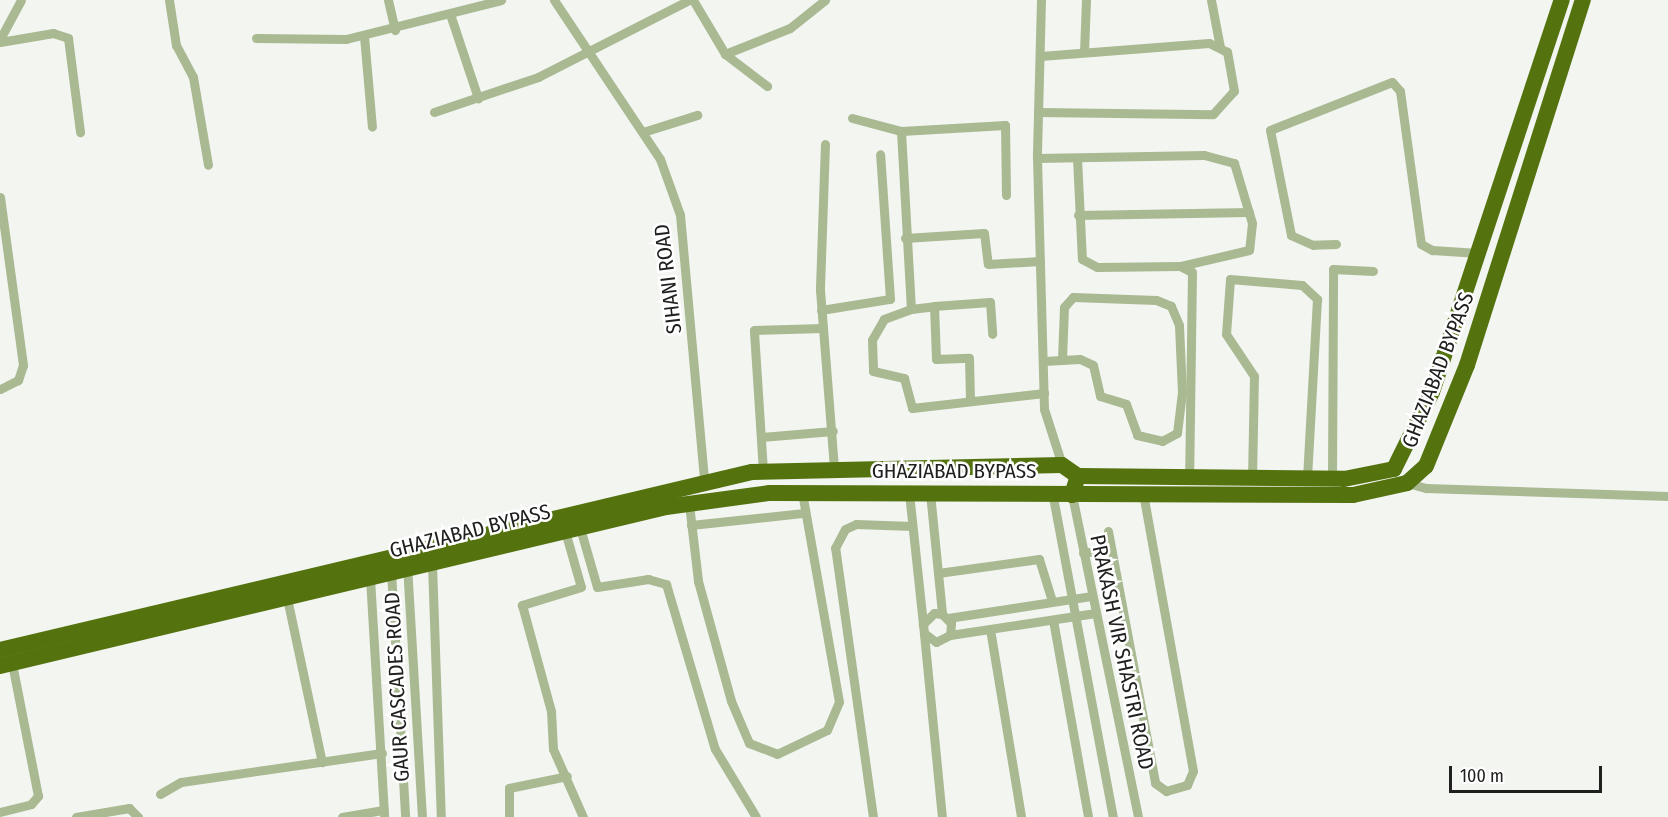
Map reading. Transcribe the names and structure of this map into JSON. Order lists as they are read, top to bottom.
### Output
{
  "streets": {
    "highway": ["GHAZIABAD BYPASS"],
    "street": ["SIHANI ROAD", "PRAKASH VIR SHASTRI ROAD", "GAUR CASCADES ROAD"]
  },
  "crossings": [
    ["SIHANI ROAD", "GHAZIABAD BYPASS"],
    ["GHAZIABAD BYPASS", "PRAKASH VIR SHASTRI ROAD"],
    ["GHAZIABAD BYPASS", "GAUR CASCADES ROAD"]
  ],
  "scale_bar": "100 m"
}
